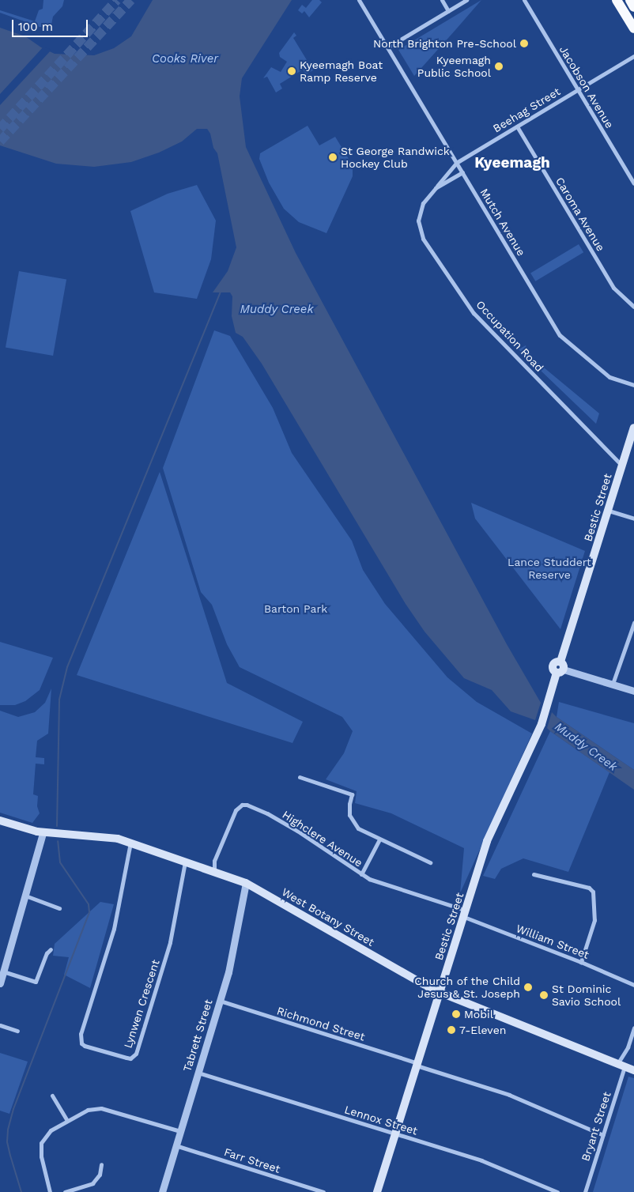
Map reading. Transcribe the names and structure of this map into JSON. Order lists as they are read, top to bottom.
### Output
{
  "streets": {
    "main road": ["Bestic Street", "West Botany Street"],
    "street": [
      "Jacobson Avenue",
      "Beehag Street",
      "Caroma Avenue",
      "Mutch Avenue",
      "Occupation Road",
      "Highclere Avenue",
      "William Street",
      "Lynwen Crescent",
      "Richmond Street",
      "Tabrett Street",
      "Lennox Street",
      "Bryant Street",
      "Farr Street"
    ]
  },
  "crossings": [
    ["Jacobson Avenue", "Beehag Street"],
    ["Beehag Street", "Caroma Avenue"],
    ["Beehag Street", "Mutch Avenue"],
    ["Beehag Street", "Occupation Road"],
    ["Mutch Avenue", "Occupation Road"],
    ["Occupation Road", "Bestic Street"],
    ["Bestic Street", "Highclere Avenue"],
    ["Bestic Street", "West Botany Street"],
    ["Bestic Street", "William Street"],
    ["Bestic Street", "Richmond Street"],
    ["Bestic Street", "Lennox Street"],
    ["Highclere Avenue", "West Botany Street"],
    ["Highclere Avenue", "William Street"],
    ["West Botany Street", "Lynwen Crescent"],
    ["West Botany Street", "Tabrett Street"],
    ["West Botany Street", "Bryant Street"],
    ["Richmond Street", "Tabrett Street"],
    ["Richmond Street", "Bryant Street"],
    ["Tabrett Street", "Lennox Street"],
    ["Tabrett Street", "Farr Street"]
  ],
  "districts": ["Kyeemagh"],
  "water": ["Cooks River", "Muddy Creek"],
  "parks": ["Lance Studdert Reserve", "Barton Park"],
  "places": [
    "North Brighton Pre-School",
    "Kyeemagh Public School",
    "Kyeemagh Boat Ramp Reserve",
    "St George Randwick Hockey Club",
    "Church of the Child Jesus & St. Joseph",
    "St Dominic Savio School",
    "Mobil",
    "7-Eleven"
  ],
  "scale_bar": "100 m"
}
